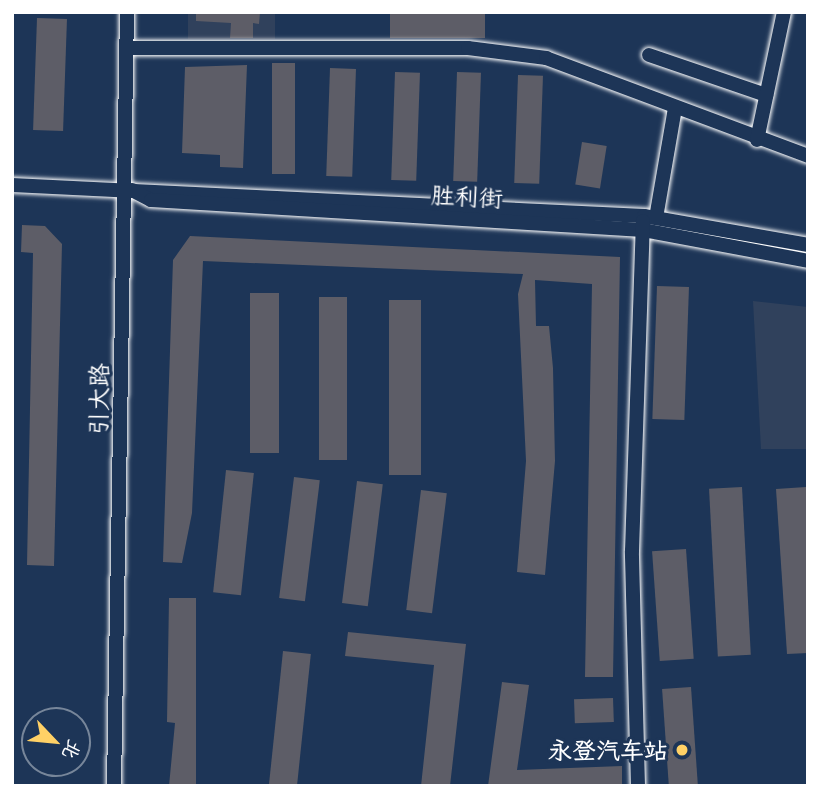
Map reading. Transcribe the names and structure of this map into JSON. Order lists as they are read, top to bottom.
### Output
{
  "streets": {
    "street": ["胜利街", "引大路"]
  },
  "crossings": [
    ["胜利街", "引大路"]
  ],
  "places": ["永登汽车站"],
  "north": "bottom right"
}
